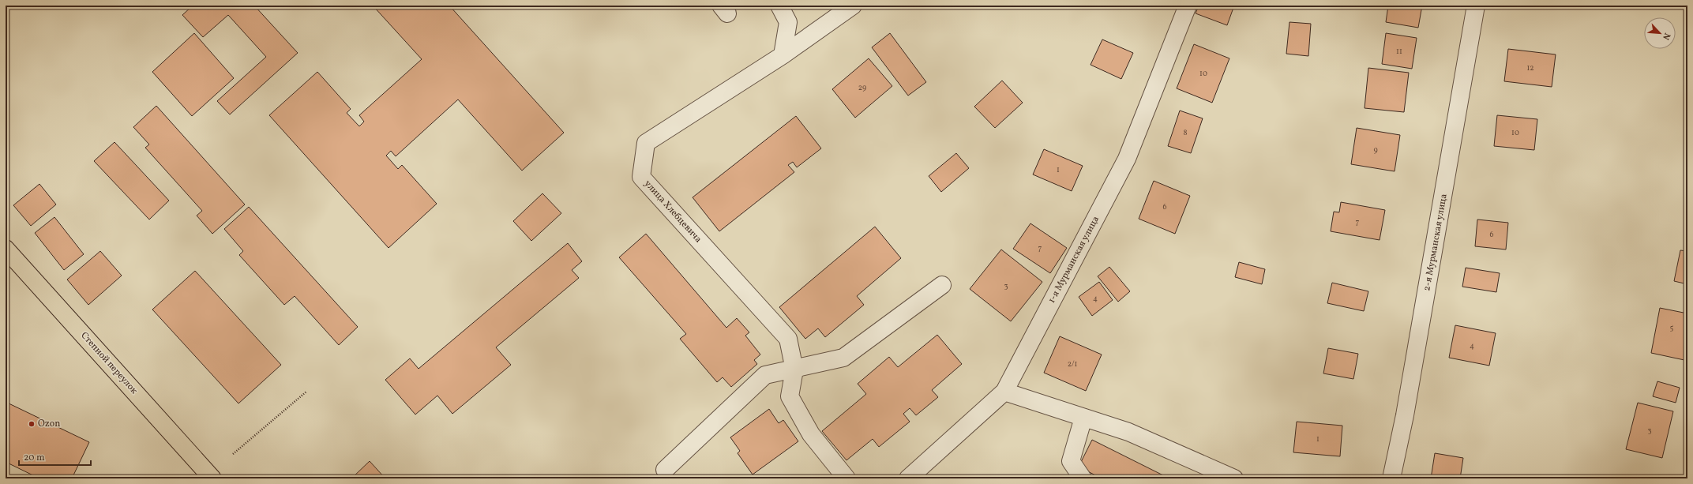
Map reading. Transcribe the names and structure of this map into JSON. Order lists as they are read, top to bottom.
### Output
{
  "streets": {
    "main road": ["Степной переулок"],
    "street": ["улица Хлебцевича", "2-я Мурманская улица", "1-я Мурманская улица"]
  },
  "places": ["Ozon"],
  "house_numbers": [
    "11",
    "12",
    "10",
    "29",
    "8",
    "10",
    "9",
    "1",
    "6",
    "7",
    "6",
    "7",
    "3",
    "4",
    "5",
    "4",
    "2/1",
    "3",
    "1"
  ],
  "scale_bar": "20 m",
  "north": "bottom right"
}
